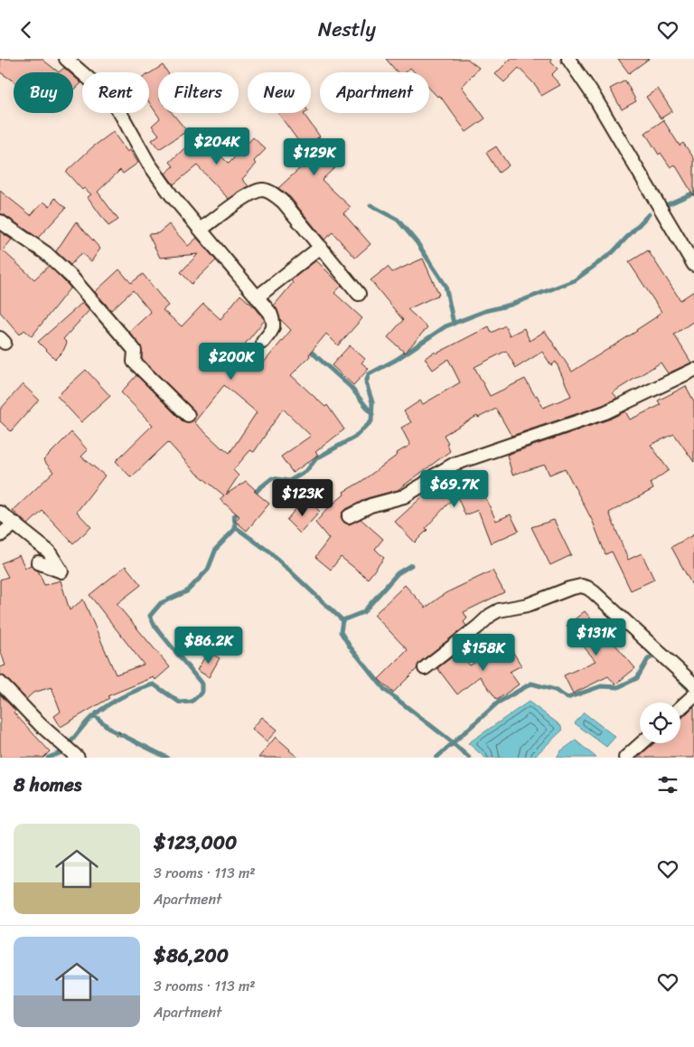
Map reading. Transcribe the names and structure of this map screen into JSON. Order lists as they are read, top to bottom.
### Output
{
  "page": {
    "header": "Nestly",
    "chip": [
      "Buy",
      "Rent",
      "Filters",
      "New",
      "Apartment"
    ],
    "price": [
      "$204K",
      "$129K",
      "$200K",
      "$69.7K",
      "$123K",
      "$131K",
      "$86.2K",
      "$158K"
    ],
    "heading": "8 homes",
    "list": [
      {
        "name": "$123,000",
        "note": "3 rooms · 113 m² · Apartment"
      },
      {
        "name": "$86,200",
        "note": "3 rooms · 113 m² · Apartment"
      }
    ]
  }
}
